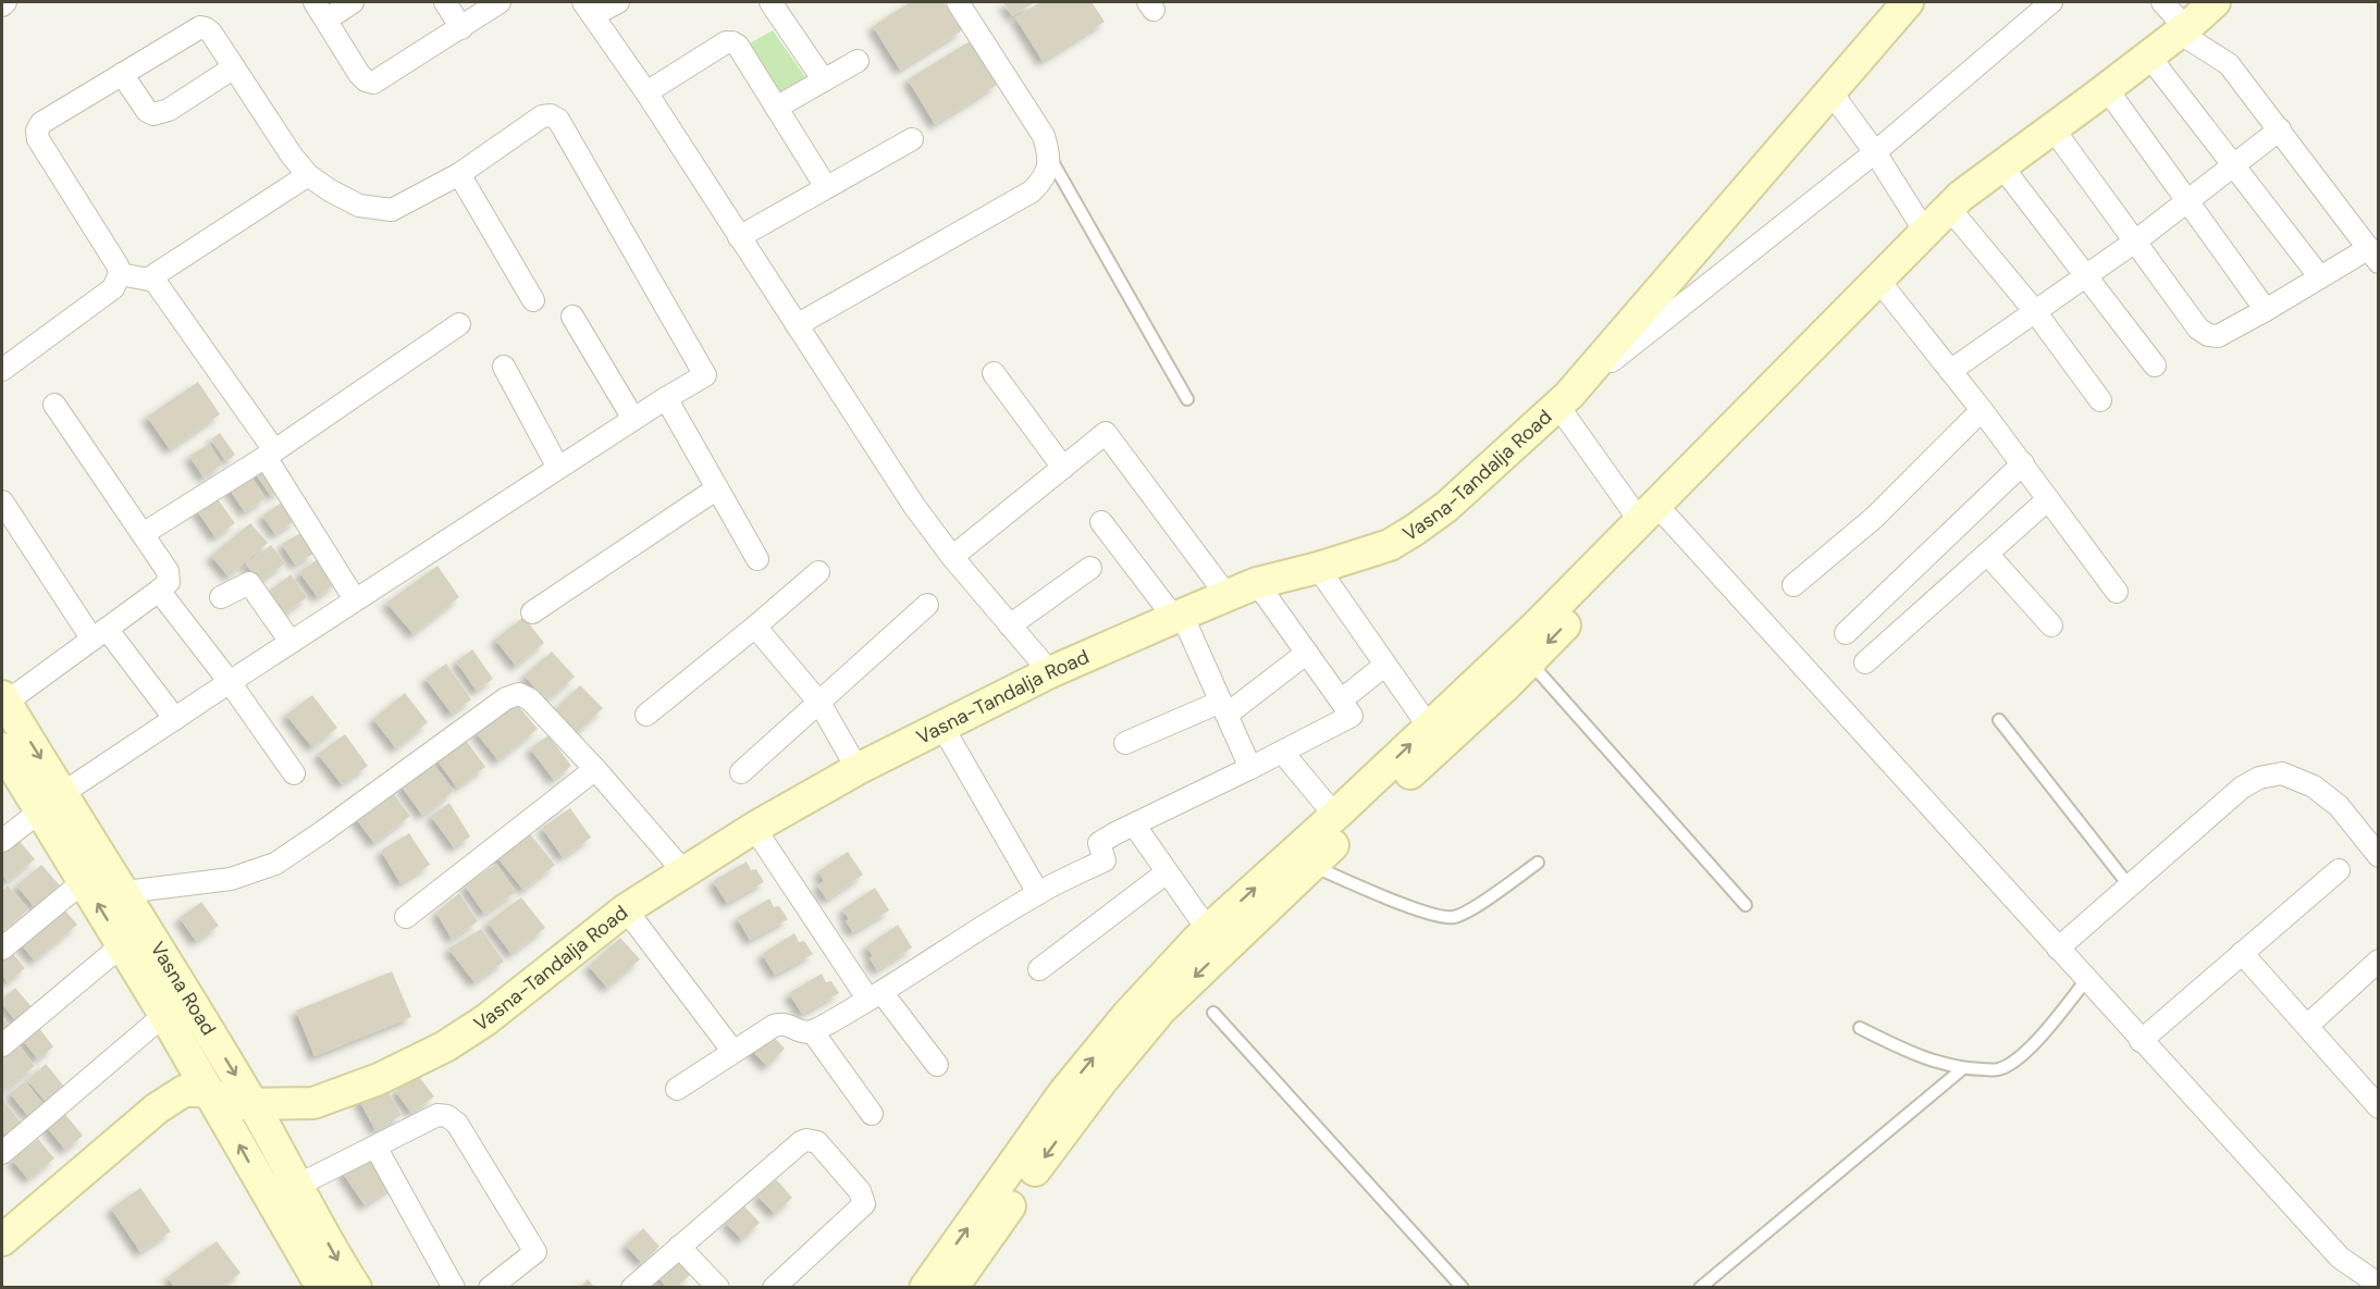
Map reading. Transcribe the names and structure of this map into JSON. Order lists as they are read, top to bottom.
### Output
{
  "streets": {
    "street": ["Vasna-Tandalja Road", "Vasna Road"]
  },
  "crossings": [
    ["Vasna-Tandalja Road", "Vasna Road"]
  ]
}
